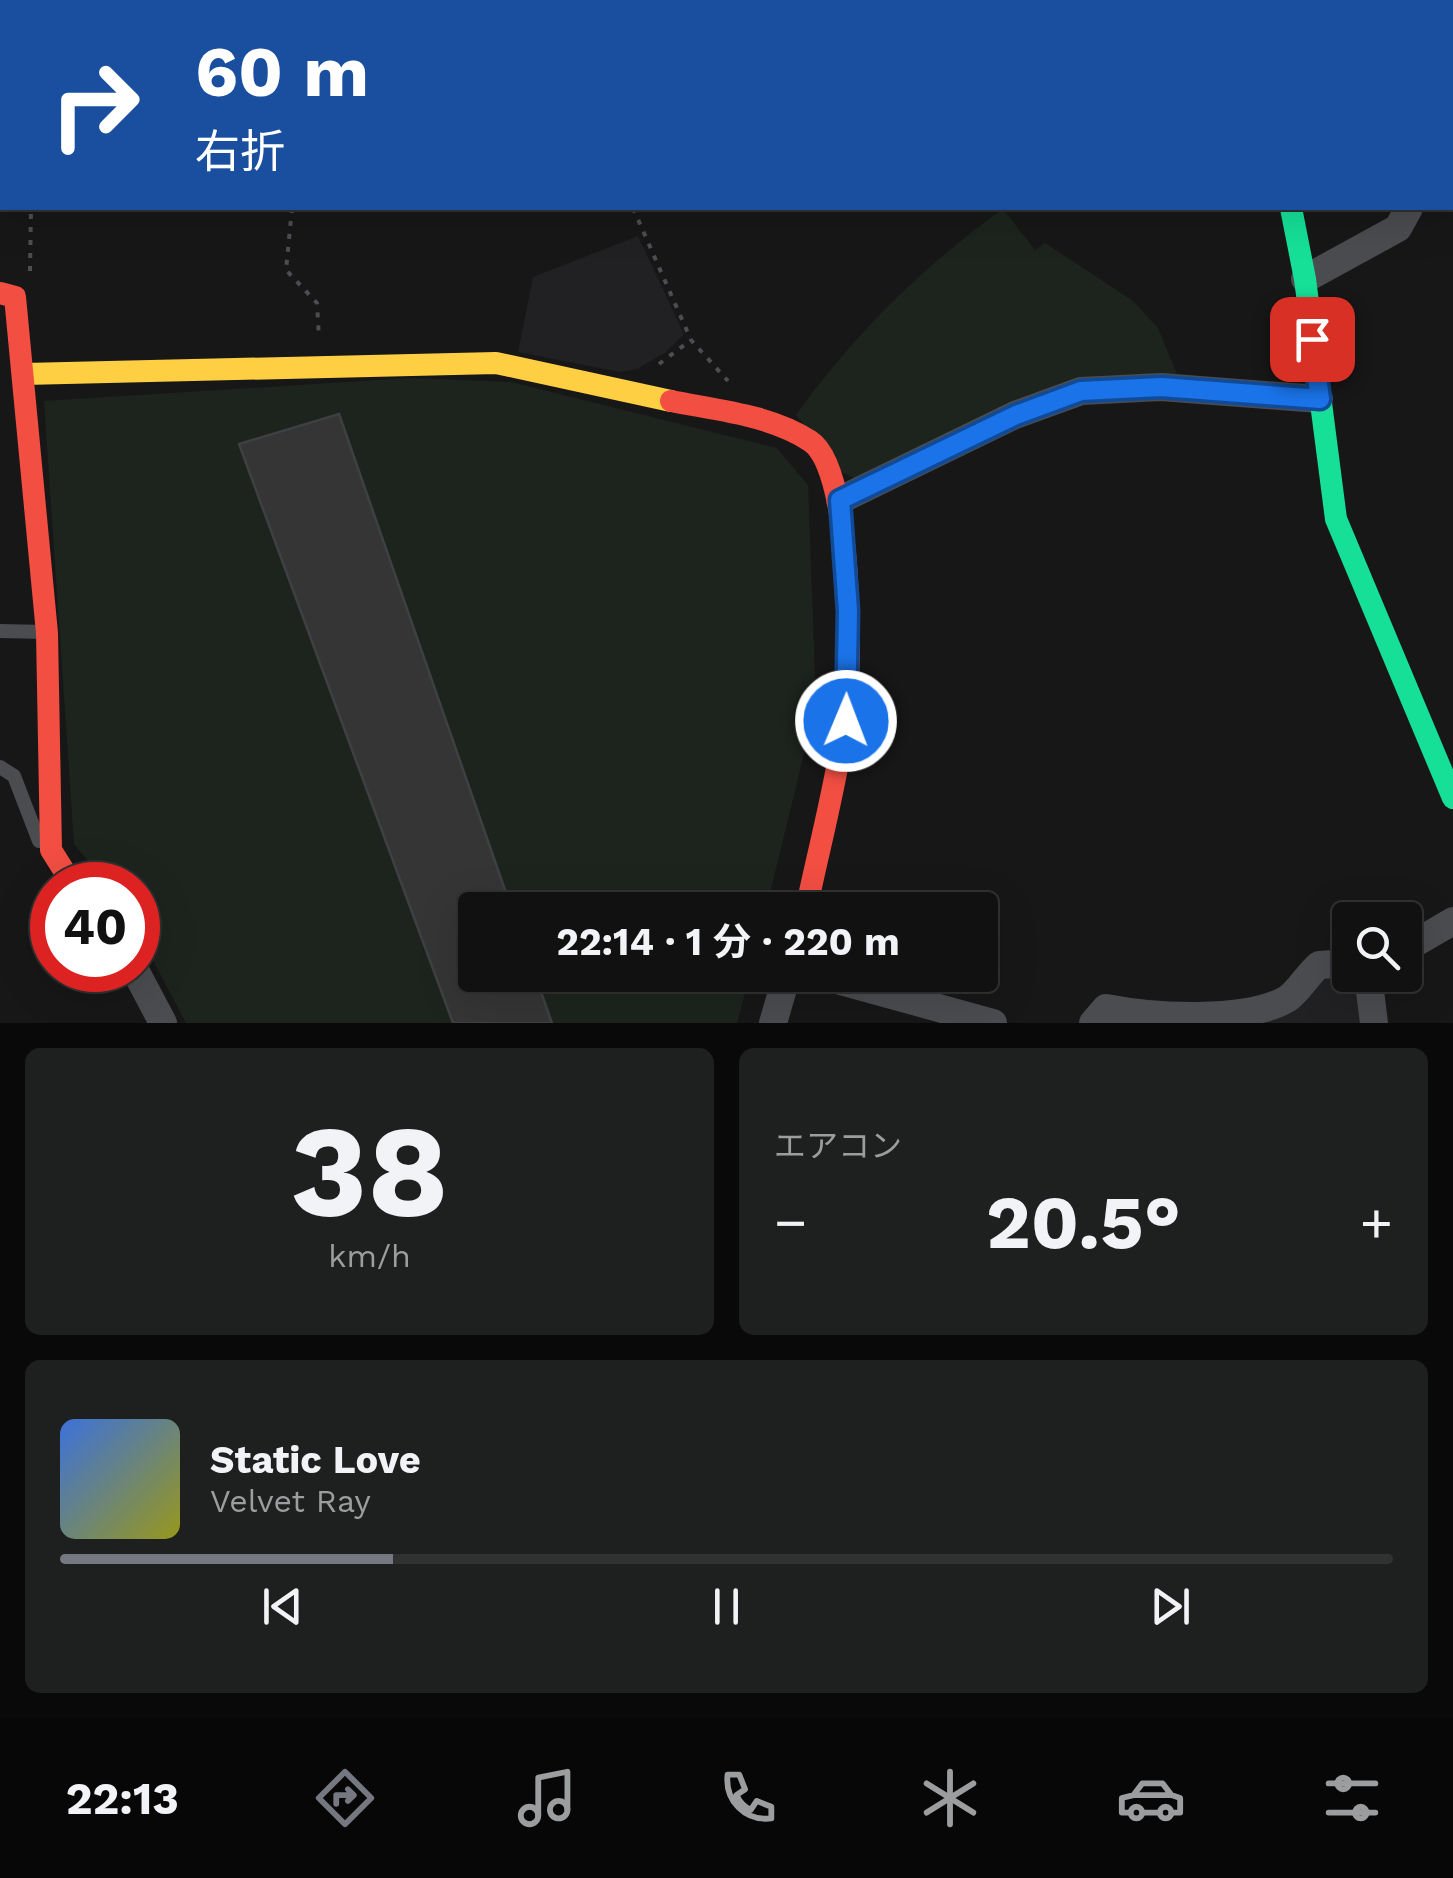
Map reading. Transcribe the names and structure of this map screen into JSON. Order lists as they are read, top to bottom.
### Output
{
  "page": {
    "turn": ["60 m", "右折"],
    "limit": "40",
    "trip": "22:14 · 1 分 · 220 m",
    "tile": [
      ["38", "km/h"],
      "エアコン"
    ],
    "heat": ["−", "20.5°", "+"],
    "song": ["Static Love", "Velvet Ray"],
    "tabs": "22:13"
  }
}
